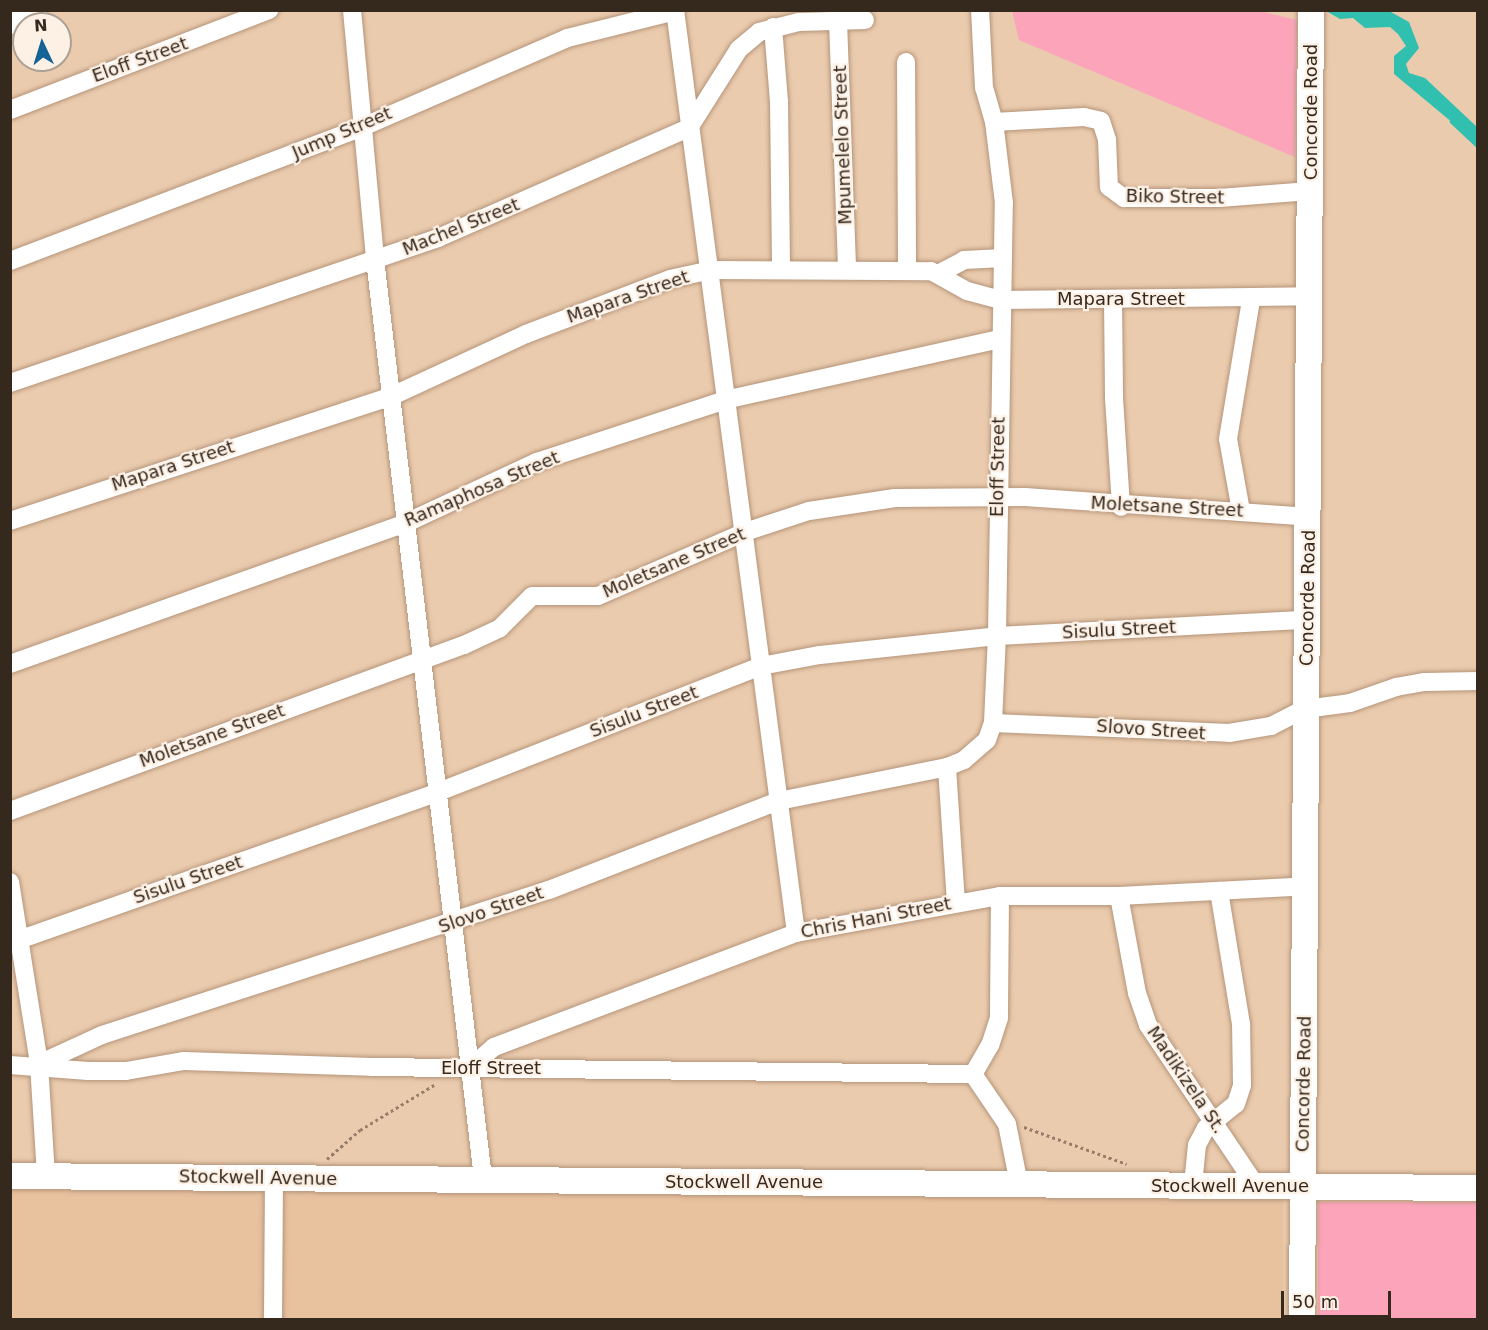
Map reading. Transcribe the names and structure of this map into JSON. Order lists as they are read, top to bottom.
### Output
{
  "streets": {
    "street": [
      "Eloff Street",
      "Concorde Road",
      "Jump Street",
      "Mpumelelo Street",
      "Biko Street",
      "Machel Street",
      "Mapara Street",
      "Ramaphosa Street",
      "Moletsane Street",
      "Sisulu Street",
      "Slovo Street",
      "Chris Hani Street",
      "Madikizela St.",
      "Stockwell Avenue"
    ]
  },
  "crossings": [
    ["Eloff Street", "Biko Street"],
    ["Eloff Street", "Mapara Street"],
    ["Eloff Street", "Ramaphosa Street"],
    ["Eloff Street", "Moletsane Street"],
    ["Eloff Street", "Sisulu Street"],
    ["Eloff Street", "Slovo Street"],
    ["Eloff Street", "Chris Hani Street"],
    ["Concorde Road", "Biko Street"],
    ["Concorde Road", "Mapara Street"],
    ["Concorde Road", "Moletsane Street"],
    ["Concorde Road", "Sisulu Street"],
    ["Concorde Road", "Slovo Street"],
    ["Concorde Road", "Chris Hani Street"],
    ["Concorde Road", "Stockwell Avenue"],
    ["Mpumelelo Street", "Mapara Street"],
    ["Chris Hani Street", "Madikizela St."],
    ["Madikizela St.", "Stockwell Avenue"]
  ],
  "scale_bar": "50 m",
  "north": "top"
}
